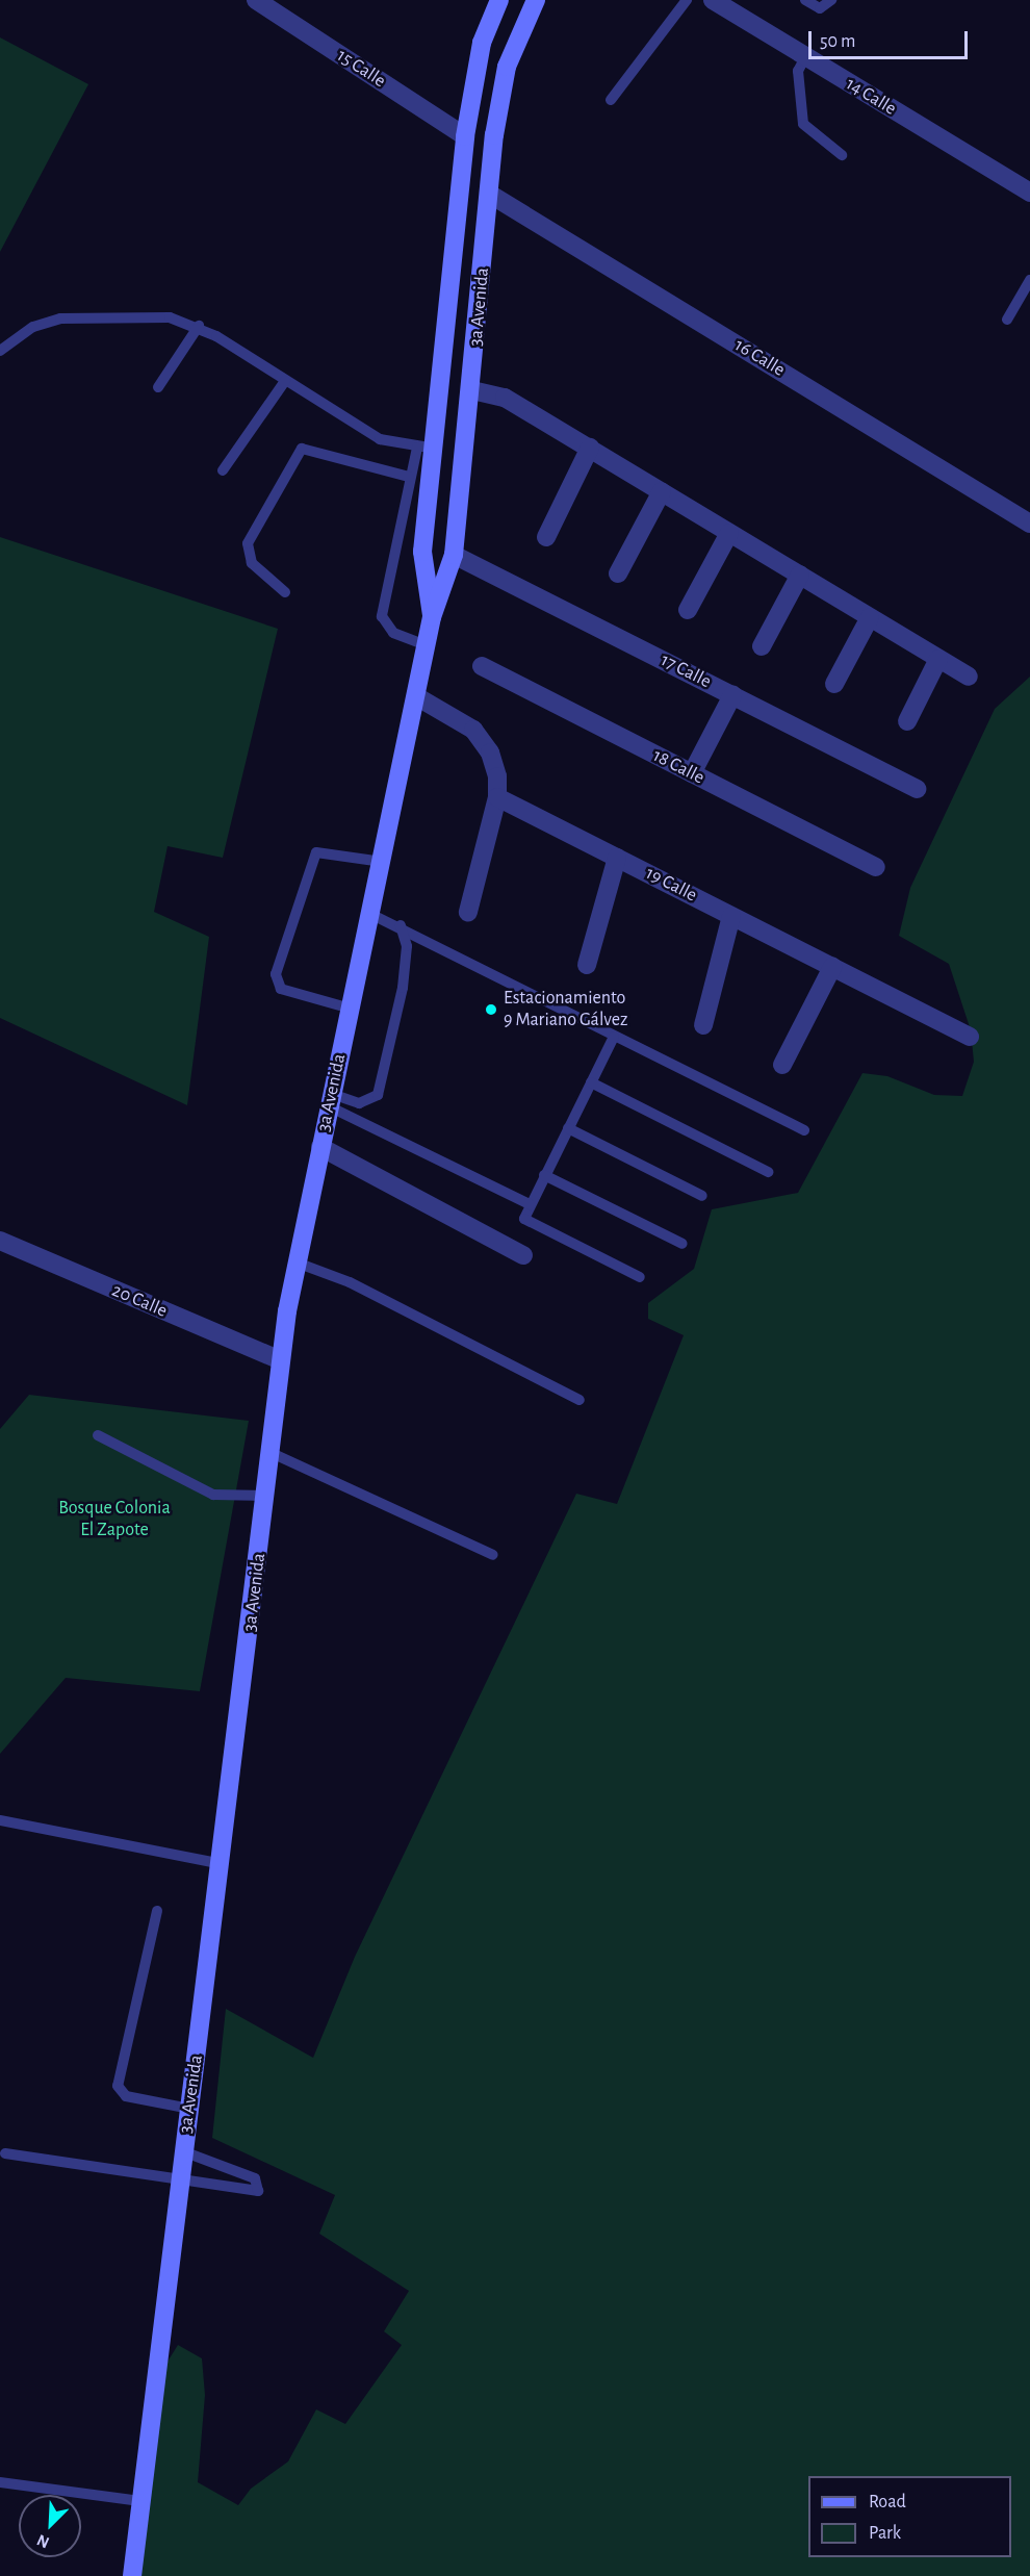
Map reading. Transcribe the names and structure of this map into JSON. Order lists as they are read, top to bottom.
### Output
{
  "streets": {
    "street": [
      "15 Calle",
      "14 Calle",
      "3a Avenida",
      "16 Calle",
      "17 Calle",
      "18 Calle",
      "19 Calle",
      "20 Calle"
    ]
  },
  "crossings": [
    ["15 Calle", "3a Avenida"],
    ["3a Avenida", "16 Calle"],
    ["3a Avenida", "17 Calle"],
    ["3a Avenida", "20 Calle"]
  ],
  "parks": ["Bosque Colonia El Zapote"],
  "places": ["Estacionamiento 9 Mariano Gálvez"],
  "legend": ["Road", "Park"],
  "scale_bar": "50 m",
  "north": "bottom left"
}
